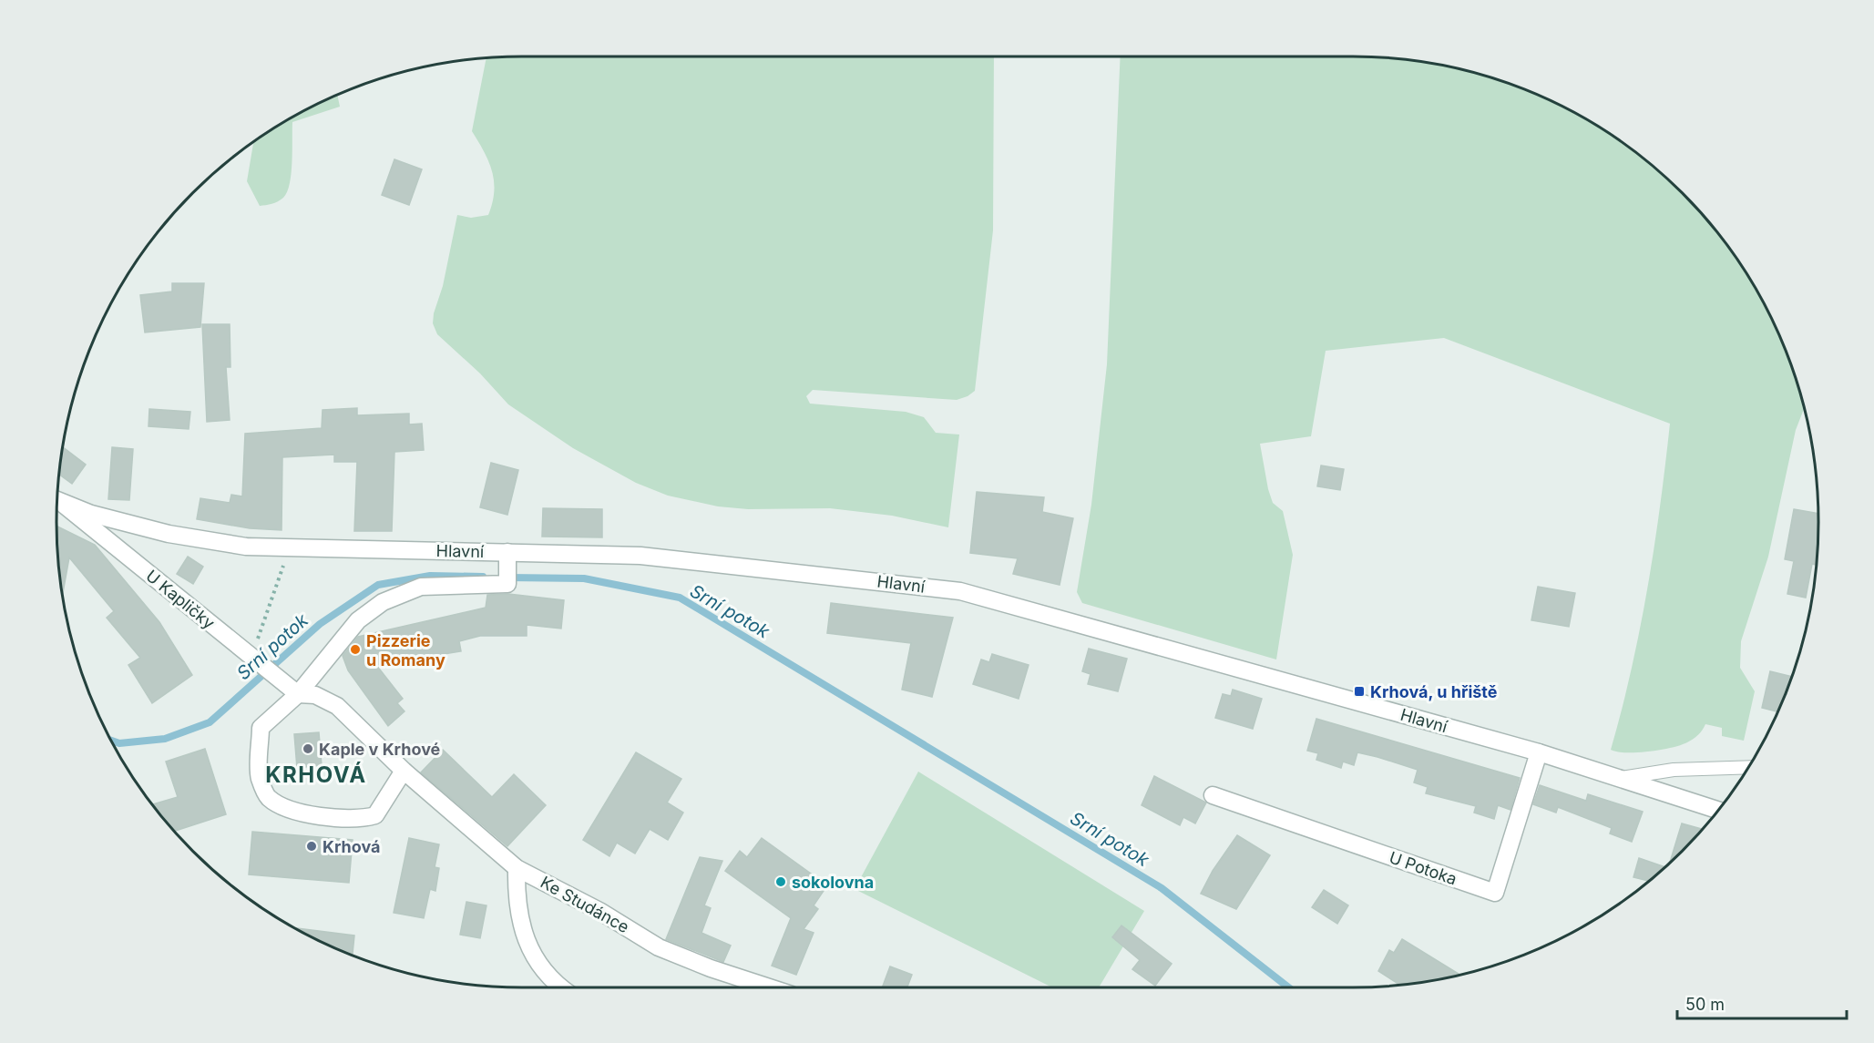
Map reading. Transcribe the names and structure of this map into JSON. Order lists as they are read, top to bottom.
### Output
{
  "streets": {
    "street": [
      "Hlavní",
      "U Kapličky",
      "U Potoka",
      "Ke Studánce"
    ]
  },
  "crossings": [
    ["Hlavní", "U Kapličky"],
    ["Hlavní", "U Potoka"],
    ["U Kapličky", "Ke Studánce"]
  ],
  "districts": ["KRHOVÁ"],
  "water": ["Srní potok"],
  "places": {
    "other": [
      "Pizzerie u Romany",
      "Kaple v Krhové",
      "Krhová",
      "sokolovna"
    ],
    "transit": ["Krhová, u hřiště"]
  },
  "scale_bar": "50 m"
}
